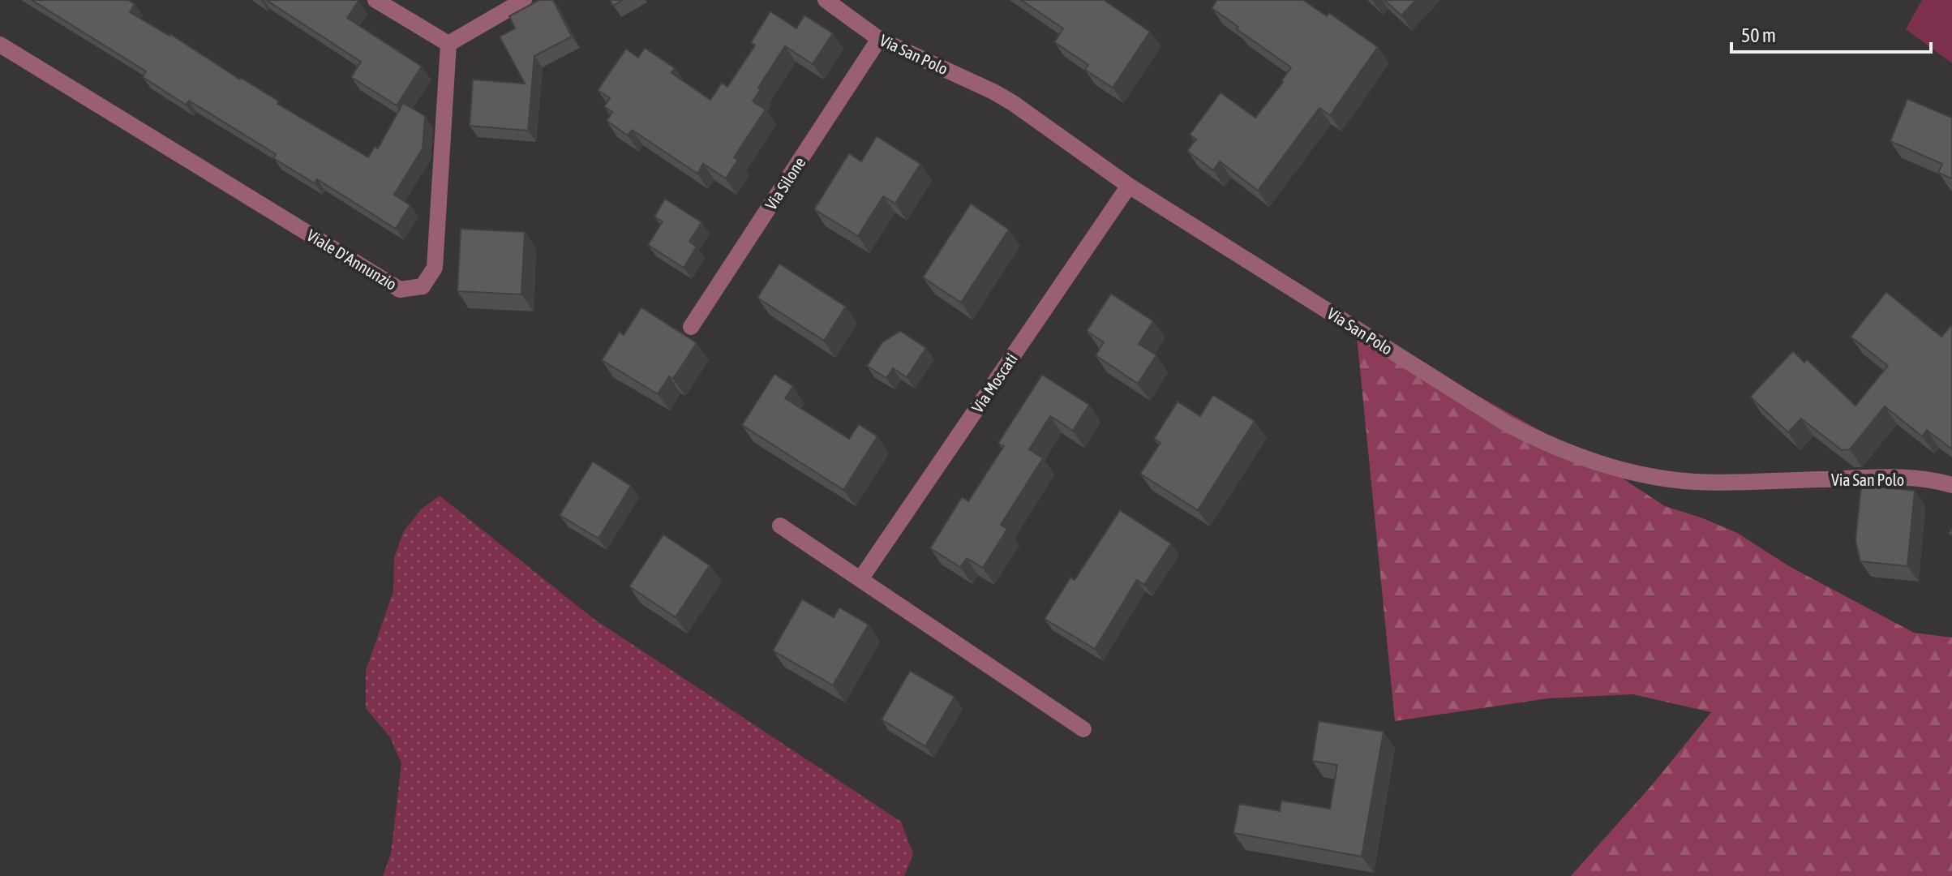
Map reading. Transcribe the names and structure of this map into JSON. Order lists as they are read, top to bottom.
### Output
{
  "streets": {
    "street": [
      "Via San Polo",
      "Via Silone",
      "Viale D'Annunzio",
      "Via Moscati"
    ]
  },
  "crossings": [
    ["Via San Polo", "Via Silone"],
    ["Via San Polo", "Via Moscati"]
  ],
  "scale_bar": "50 m"
}
